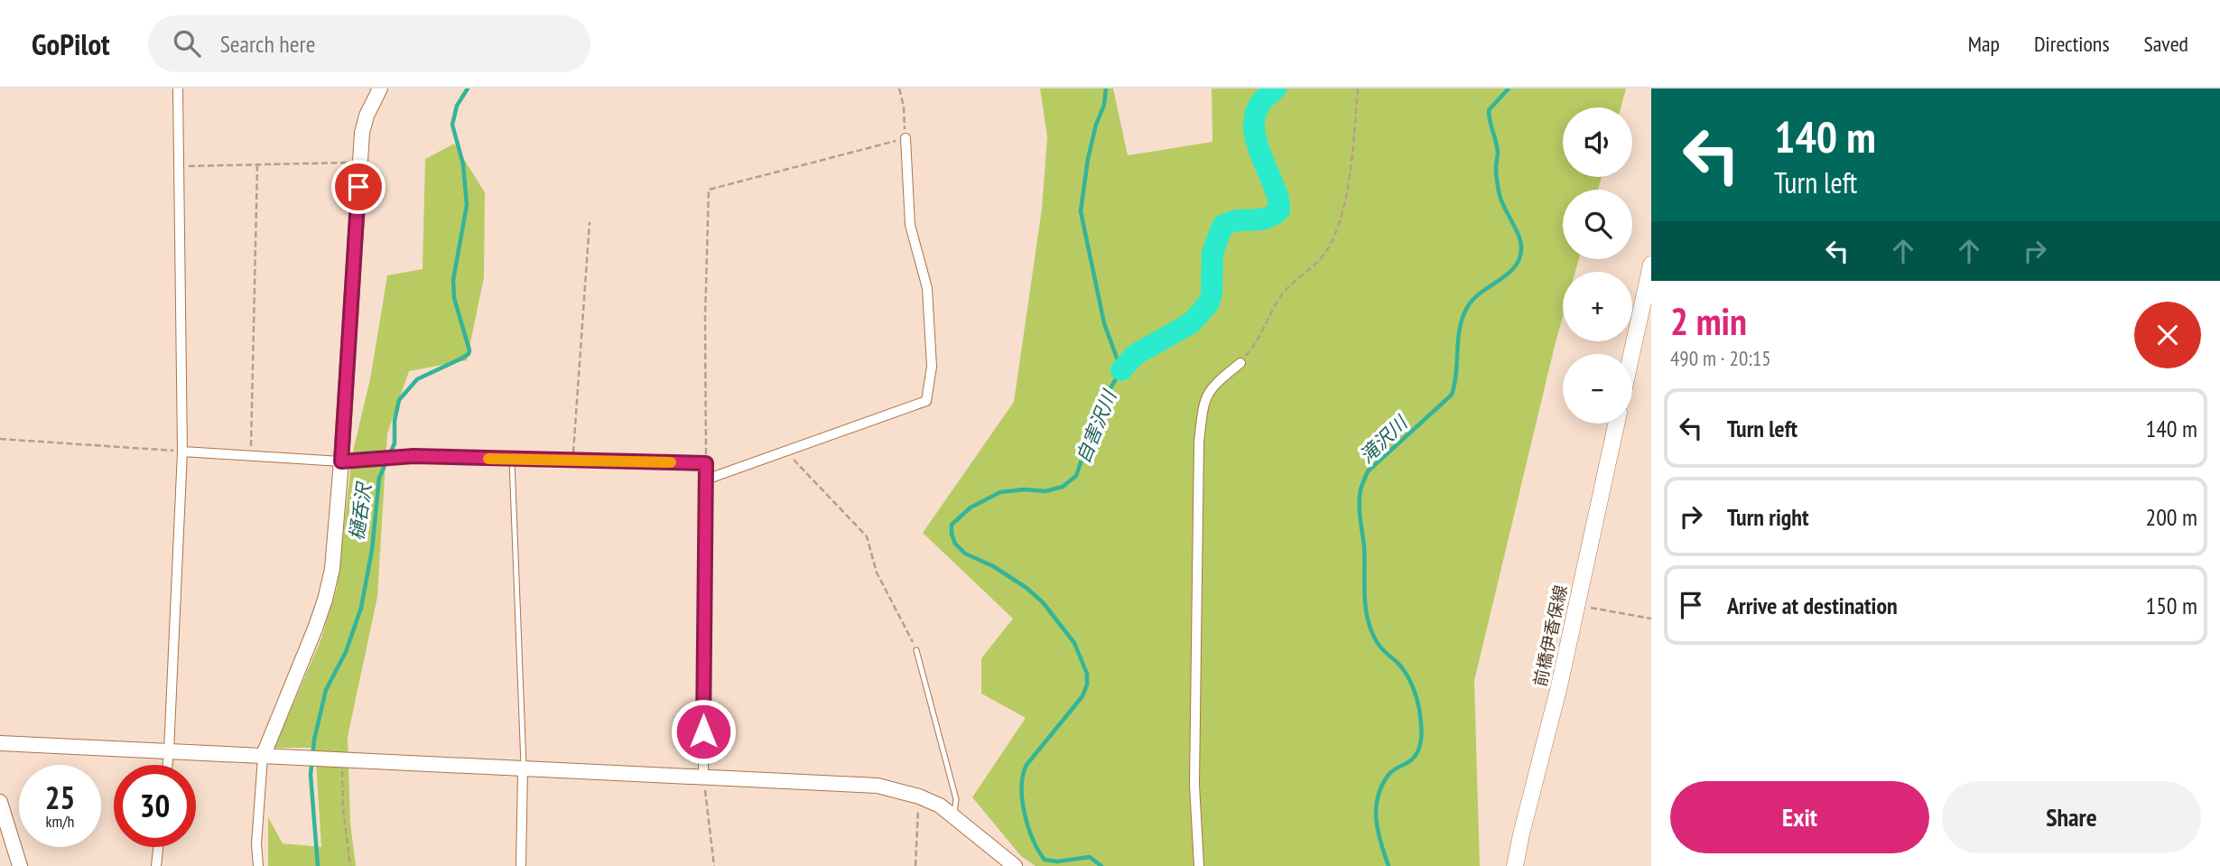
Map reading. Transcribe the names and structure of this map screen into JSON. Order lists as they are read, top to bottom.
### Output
{
  "streets": {
    "main road": ["前橋伊香保線"]
  },
  "water": ["自害沢川", "滝沢川", "樋呑沢"],
  "page": {
    "header": "GoPilot",
    "search": "Search here",
    "nav": ["Map", "Directions", "Saved"],
    "turn": ["140 m", "Turn left"],
    "map_buttons": ["+", "−"],
    "heading": ["2 min", "490 m · 20:15"],
    "list": [
      {
        "name": "Turn left",
        "value": "140 m"
      },
      {
        "name": "Turn right",
        "value": "200 m"
      },
      {
        "name": "Arrive at destination",
        "value": "150 m"
      }
    ],
    "speed": "25 km/h",
    "limit": "30",
    "buttons": ["Exit", "Share"]
  }
}
